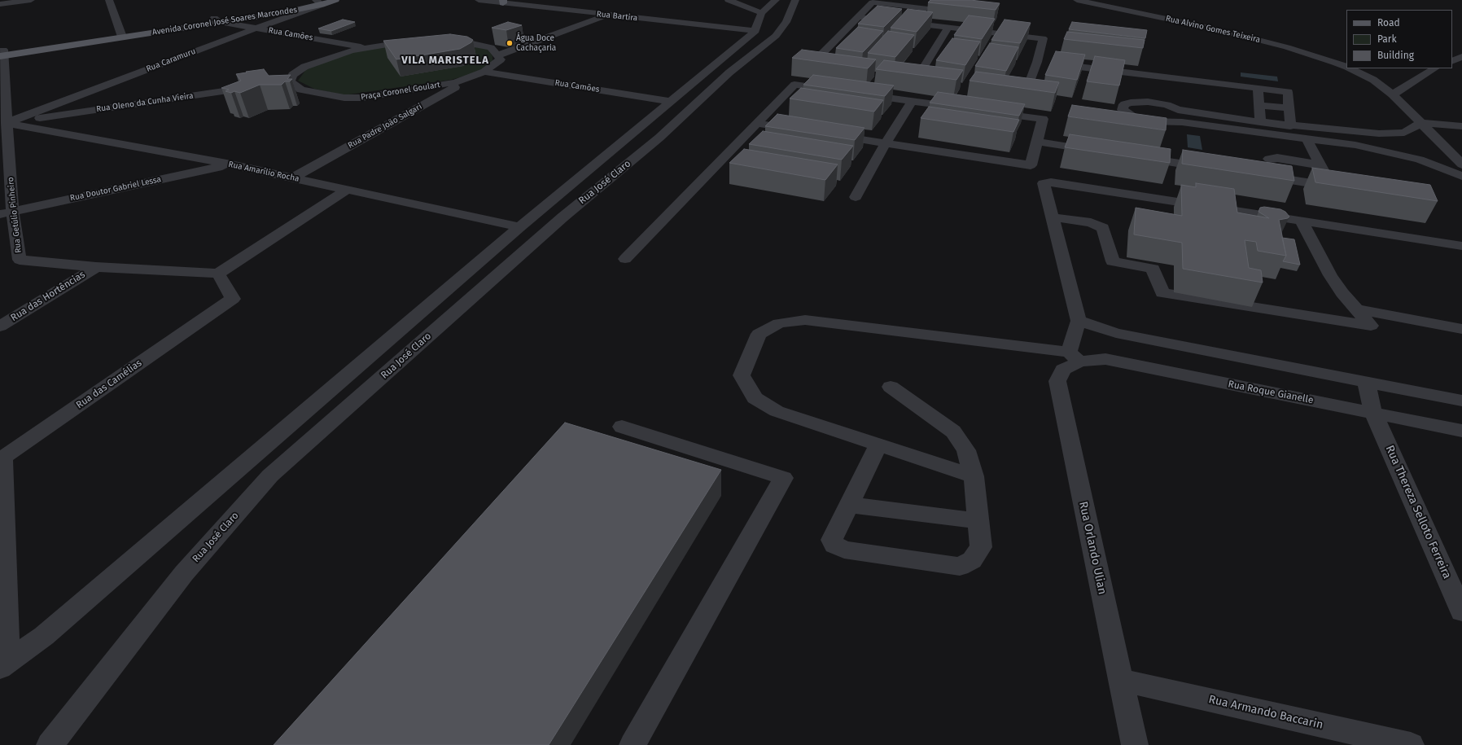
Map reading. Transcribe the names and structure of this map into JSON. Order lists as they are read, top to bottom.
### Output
{
  "streets": {
    "main road": ["Avenida Coronel José Soares Marcondes", "Rua Caramuru"],
    "street": [
      "Rua Bartira",
      "Rua Alvino Gomes Teixeira",
      "Rua Camões",
      "Praça Coronel Goulart",
      "Rua Oleno da Cunha Vieira",
      "Rua Padre João Salgari",
      "Rua Amarílio Rocha",
      "Rua José Claro",
      "Rua Doutor Gabriel Lessa",
      "Rua Getúlio Pinheiro",
      "Rua das Hortências",
      "Rua das Camélias",
      "Rua Roque Gianelle",
      "Rua Thereza Selloto Ferreira",
      "Rua Orlando Ulian",
      "Rua Armando Baccarin"
    ]
  },
  "crossings": [
    ["Rua Bartira", "Rua José Claro"],
    ["Avenida Coronel José Soares Marcondes", "Rua Camões"],
    ["Avenida Coronel José Soares Marcondes", "Rua Caramuru"],
    ["Avenida Coronel José Soares Marcondes", "Rua Getúlio Pinheiro"],
    ["Rua Camões", "Rua Caramuru"],
    ["Rua Camões", "Praça Coronel Goulart"],
    ["Rua Camões", "Rua Padre João Salgari"],
    ["Rua Camões", "Rua José Claro"],
    ["Rua Caramuru", "Rua Oleno da Cunha Vieira"],
    ["Rua Caramuru", "Rua Amarílio Rocha"],
    ["Rua Caramuru", "Rua Getúlio Pinheiro"],
    ["Praça Coronel Goulart", "Rua Padre João Salgari"],
    ["Rua Oleno da Cunha Vieira", "Rua Amarílio Rocha"],
    ["Rua Oleno da Cunha Vieira", "Rua Getúlio Pinheiro"],
    ["Rua Padre João Salgari", "Rua Amarílio Rocha"],
    ["Rua Amarílio Rocha", "Rua José Claro"],
    ["Rua Amarílio Rocha", "Rua Doutor Gabriel Lessa"],
    ["Rua Amarílio Rocha", "Rua Getúlio Pinheiro"],
    ["Rua José Claro", "Rua das Camélias"],
    ["Rua Doutor Gabriel Lessa", "Rua Getúlio Pinheiro"],
    ["Rua Getúlio Pinheiro", "Rua das Hortências"],
    ["Rua Getúlio Pinheiro", "Rua das Camélias"],
    ["Rua Roque Gianelle", "Rua Thereza Selloto Ferreira"],
    ["Rua Roque Gianelle", "Rua Orlando Ulian"],
    ["Rua Orlando Ulian", "Rua Armando Baccarin"]
  ],
  "districts": ["VILA MARISTELA"],
  "places": ["Água Doce Cachaçaria"],
  "legend": ["Road", "Park", "Building"]
}
